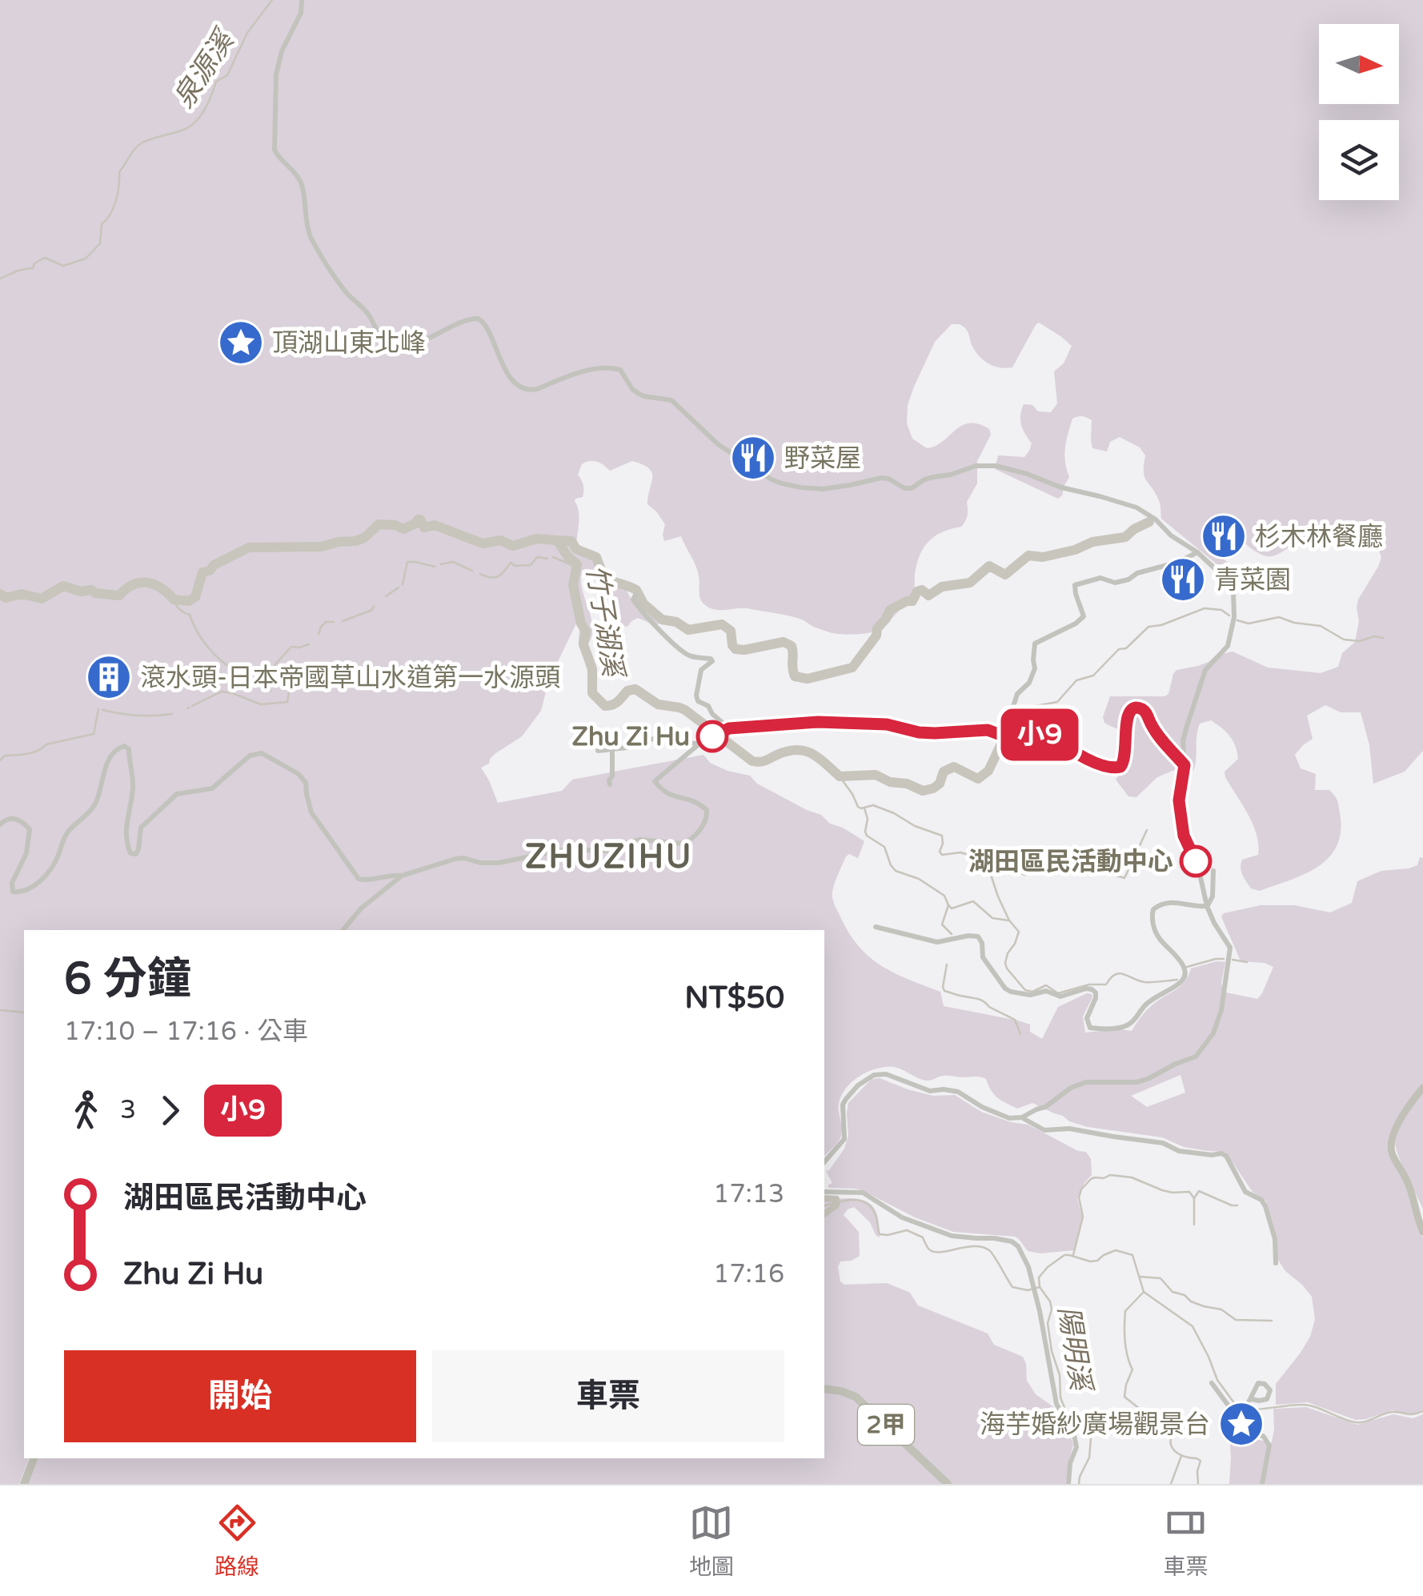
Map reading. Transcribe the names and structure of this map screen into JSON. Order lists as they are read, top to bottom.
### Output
{
  "streets": {
    "main road": ["2甲"]
  },
  "districts": ["ZHUZIHU"],
  "water": ["泉源溪", "竹子湖溪", "陽明溪"],
  "places": {
    "place": ["頂湖山東北峰", "海芋婚紗廣場觀景台"],
    "restaurant": ["野菜屋", "杉木林餐廳", "青菜園"],
    "building": ["滾水頭-日本帝國草山水道第一水源頭"],
    "other": ["Zhu Zi Hu", "湖田區民活動中心"]
  },
  "lines": ["bus line 小9"],
  "north": "right",
  "page": {
    "on_map": "小9",
    "heading": ["6 分鐘", "17:10 – 17:16 · 公車", "NT$50"],
    "legs": ["3", "小9"],
    "list": [
      {
        "name": "湖田區民活動中心",
        "value": "17:13"
      },
      {
        "name": "Zhu Zi Hu",
        "value": "17:16"
      }
    ],
    "buttons": ["開始", "車票"],
    "tabs": ["路線", "地圖", "車票"]
  }
}
